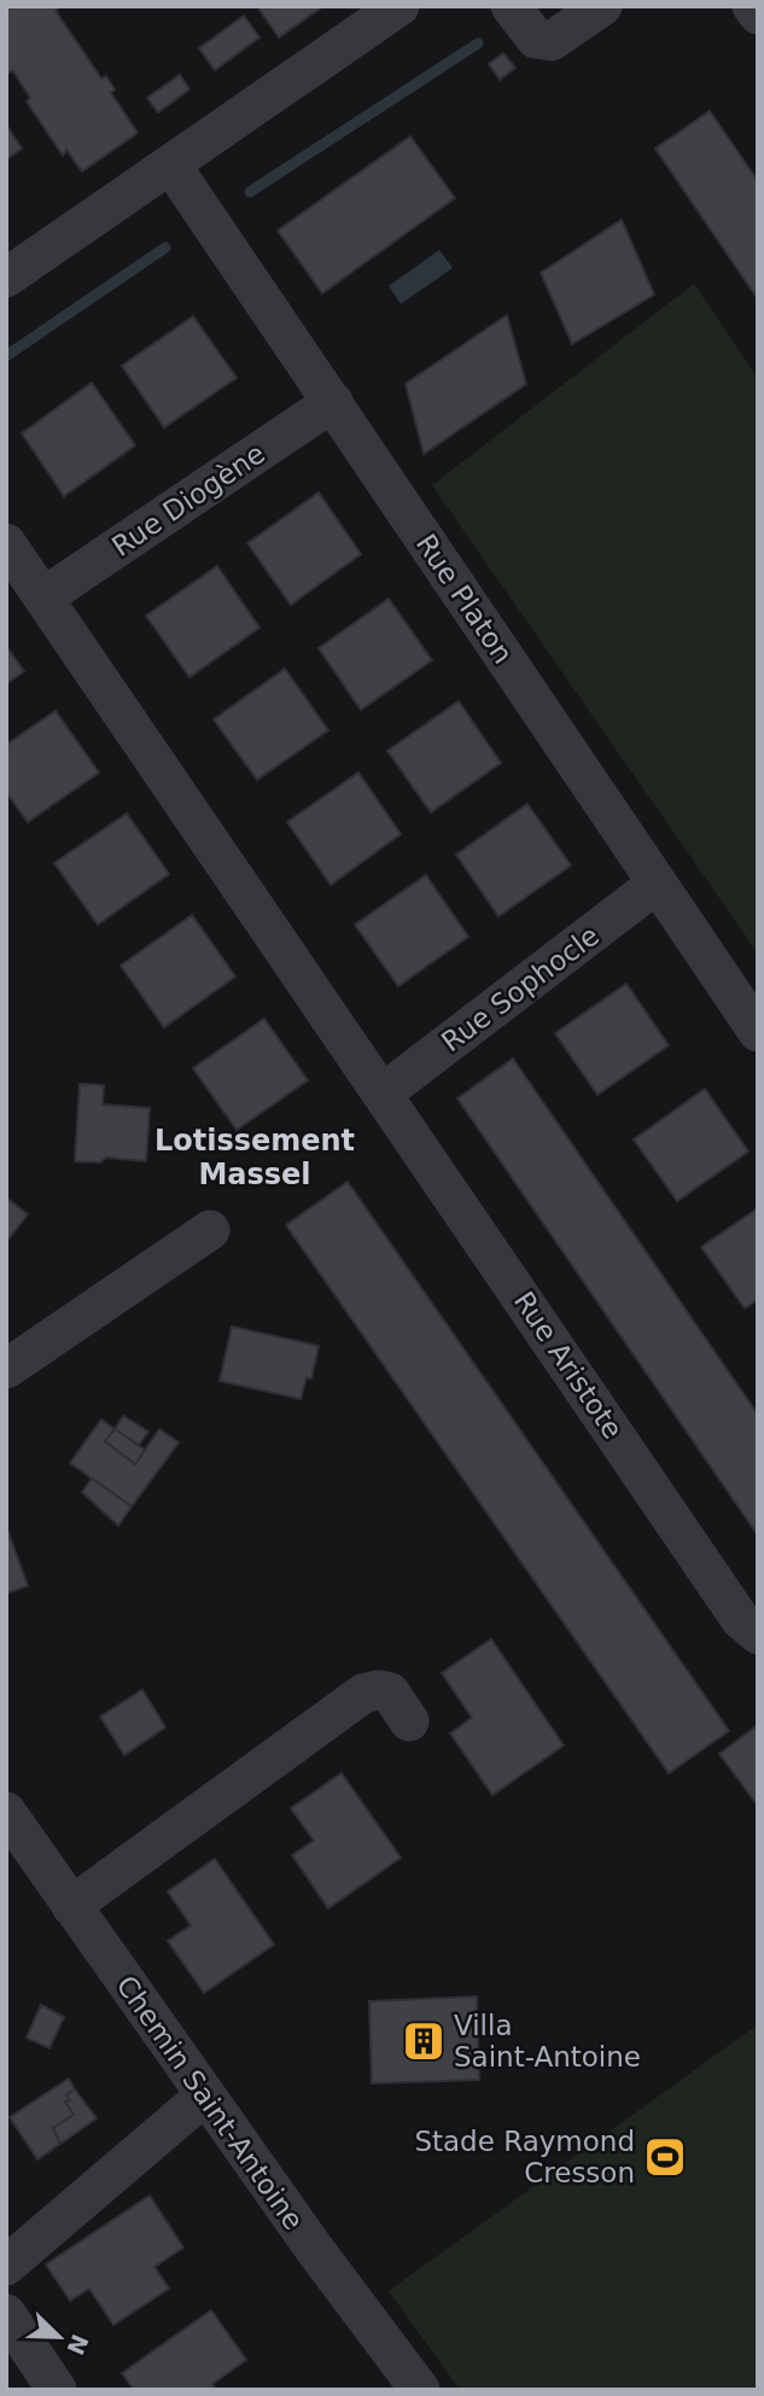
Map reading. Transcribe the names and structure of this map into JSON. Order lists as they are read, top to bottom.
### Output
{
  "streets": {
    "street": [
      "Rue Diogène",
      "Rue Platon",
      "Rue Sophocle",
      "Rue Aristote",
      "Chemin Saint-Antoine"
    ]
  },
  "crossings": [
    ["Rue Diogène", "Rue Platon"],
    ["Rue Diogène", "Rue Aristote"],
    ["Rue Platon", "Rue Sophocle"],
    ["Rue Sophocle", "Rue Aristote"]
  ],
  "districts": ["Lotissement Massel"],
  "places": {
    "building": ["Villa Saint-Antoine"],
    "sports": ["Stade Raymond Cresson"]
  },
  "north": "bottom right"
}
